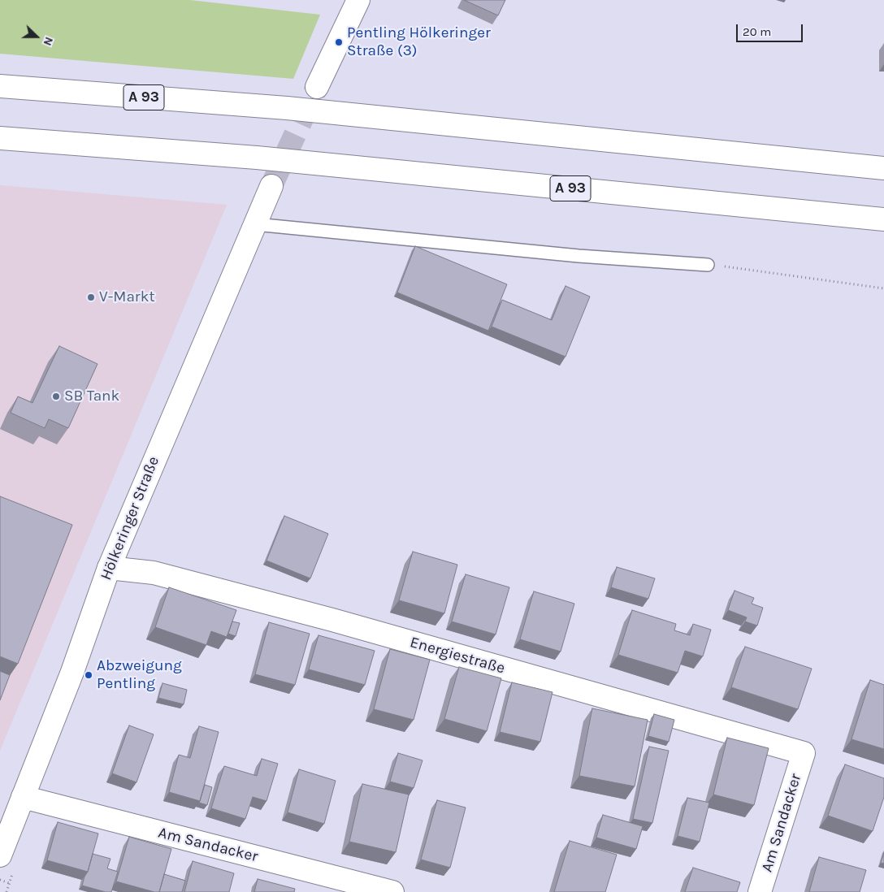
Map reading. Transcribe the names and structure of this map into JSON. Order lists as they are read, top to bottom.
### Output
{
  "streets": {
    "main road": [
      "A 93",
      "Hölkeringer Straße",
      "Energiestraße",
      "Am Sandacker"
    ]
  },
  "crossings": [
    ["Hölkeringer Straße", "Energiestraße"],
    ["Hölkeringer Straße", "Am Sandacker"],
    ["Energiestraße", "Am Sandacker"]
  ],
  "places": [
    "Pentling Hölkeringer Straße (3)",
    "V-Markt",
    "SB Tank",
    "Abzweigung Pentling"
  ],
  "scale_bar": "20 m",
  "north": "right"
}
